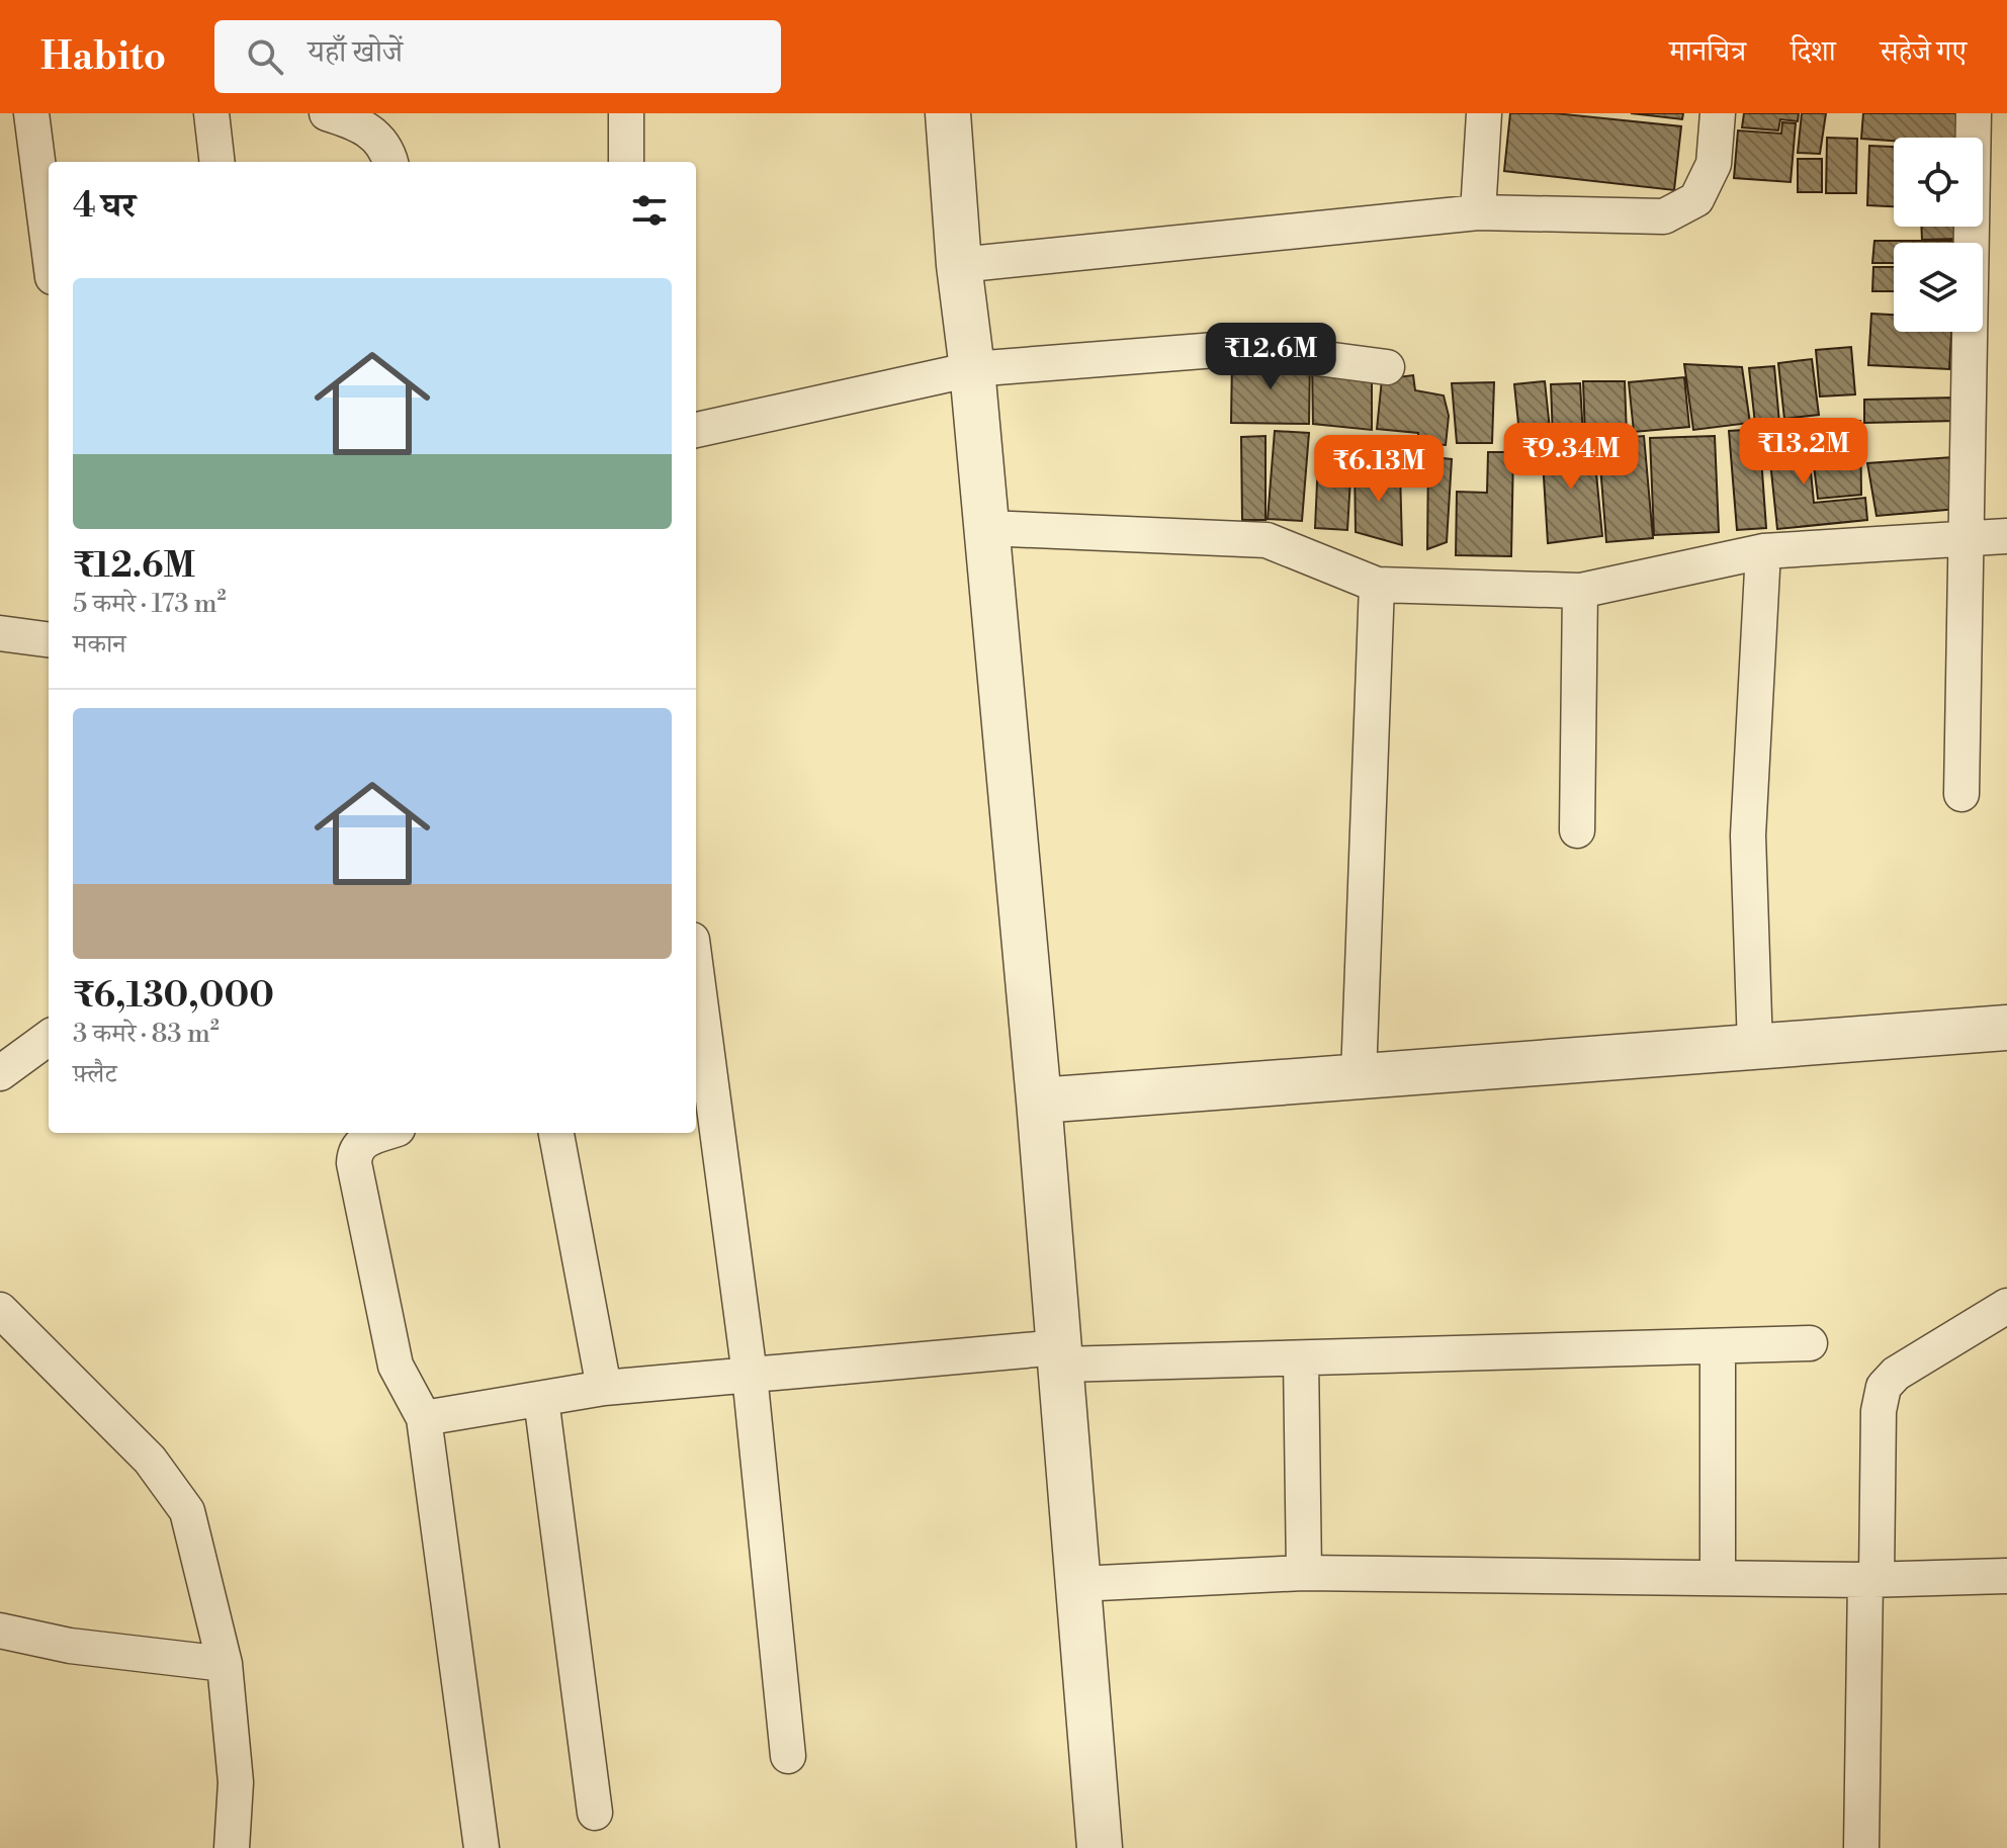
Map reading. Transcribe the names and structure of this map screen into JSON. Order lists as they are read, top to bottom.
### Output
{
  "page": {
    "header": "Habito",
    "search": "यहाँ खोजें",
    "nav": ["मानचित्र", "दिशा", "सहेजे गए"],
    "heading": "4 घर",
    "list": [
      {
        "name": "₹12.6M",
        "note": "5 कमरे · 173 m² · मकान"
      },
      {
        "name": "₹6,130,000",
        "note": "3 कमरे · 83 m² · फ़्लैट"
      }
    ],
    "price": [
      "₹12.6M",
      "₹13.2M",
      "₹9.34M",
      "₹6.13M"
    ]
  }
}
